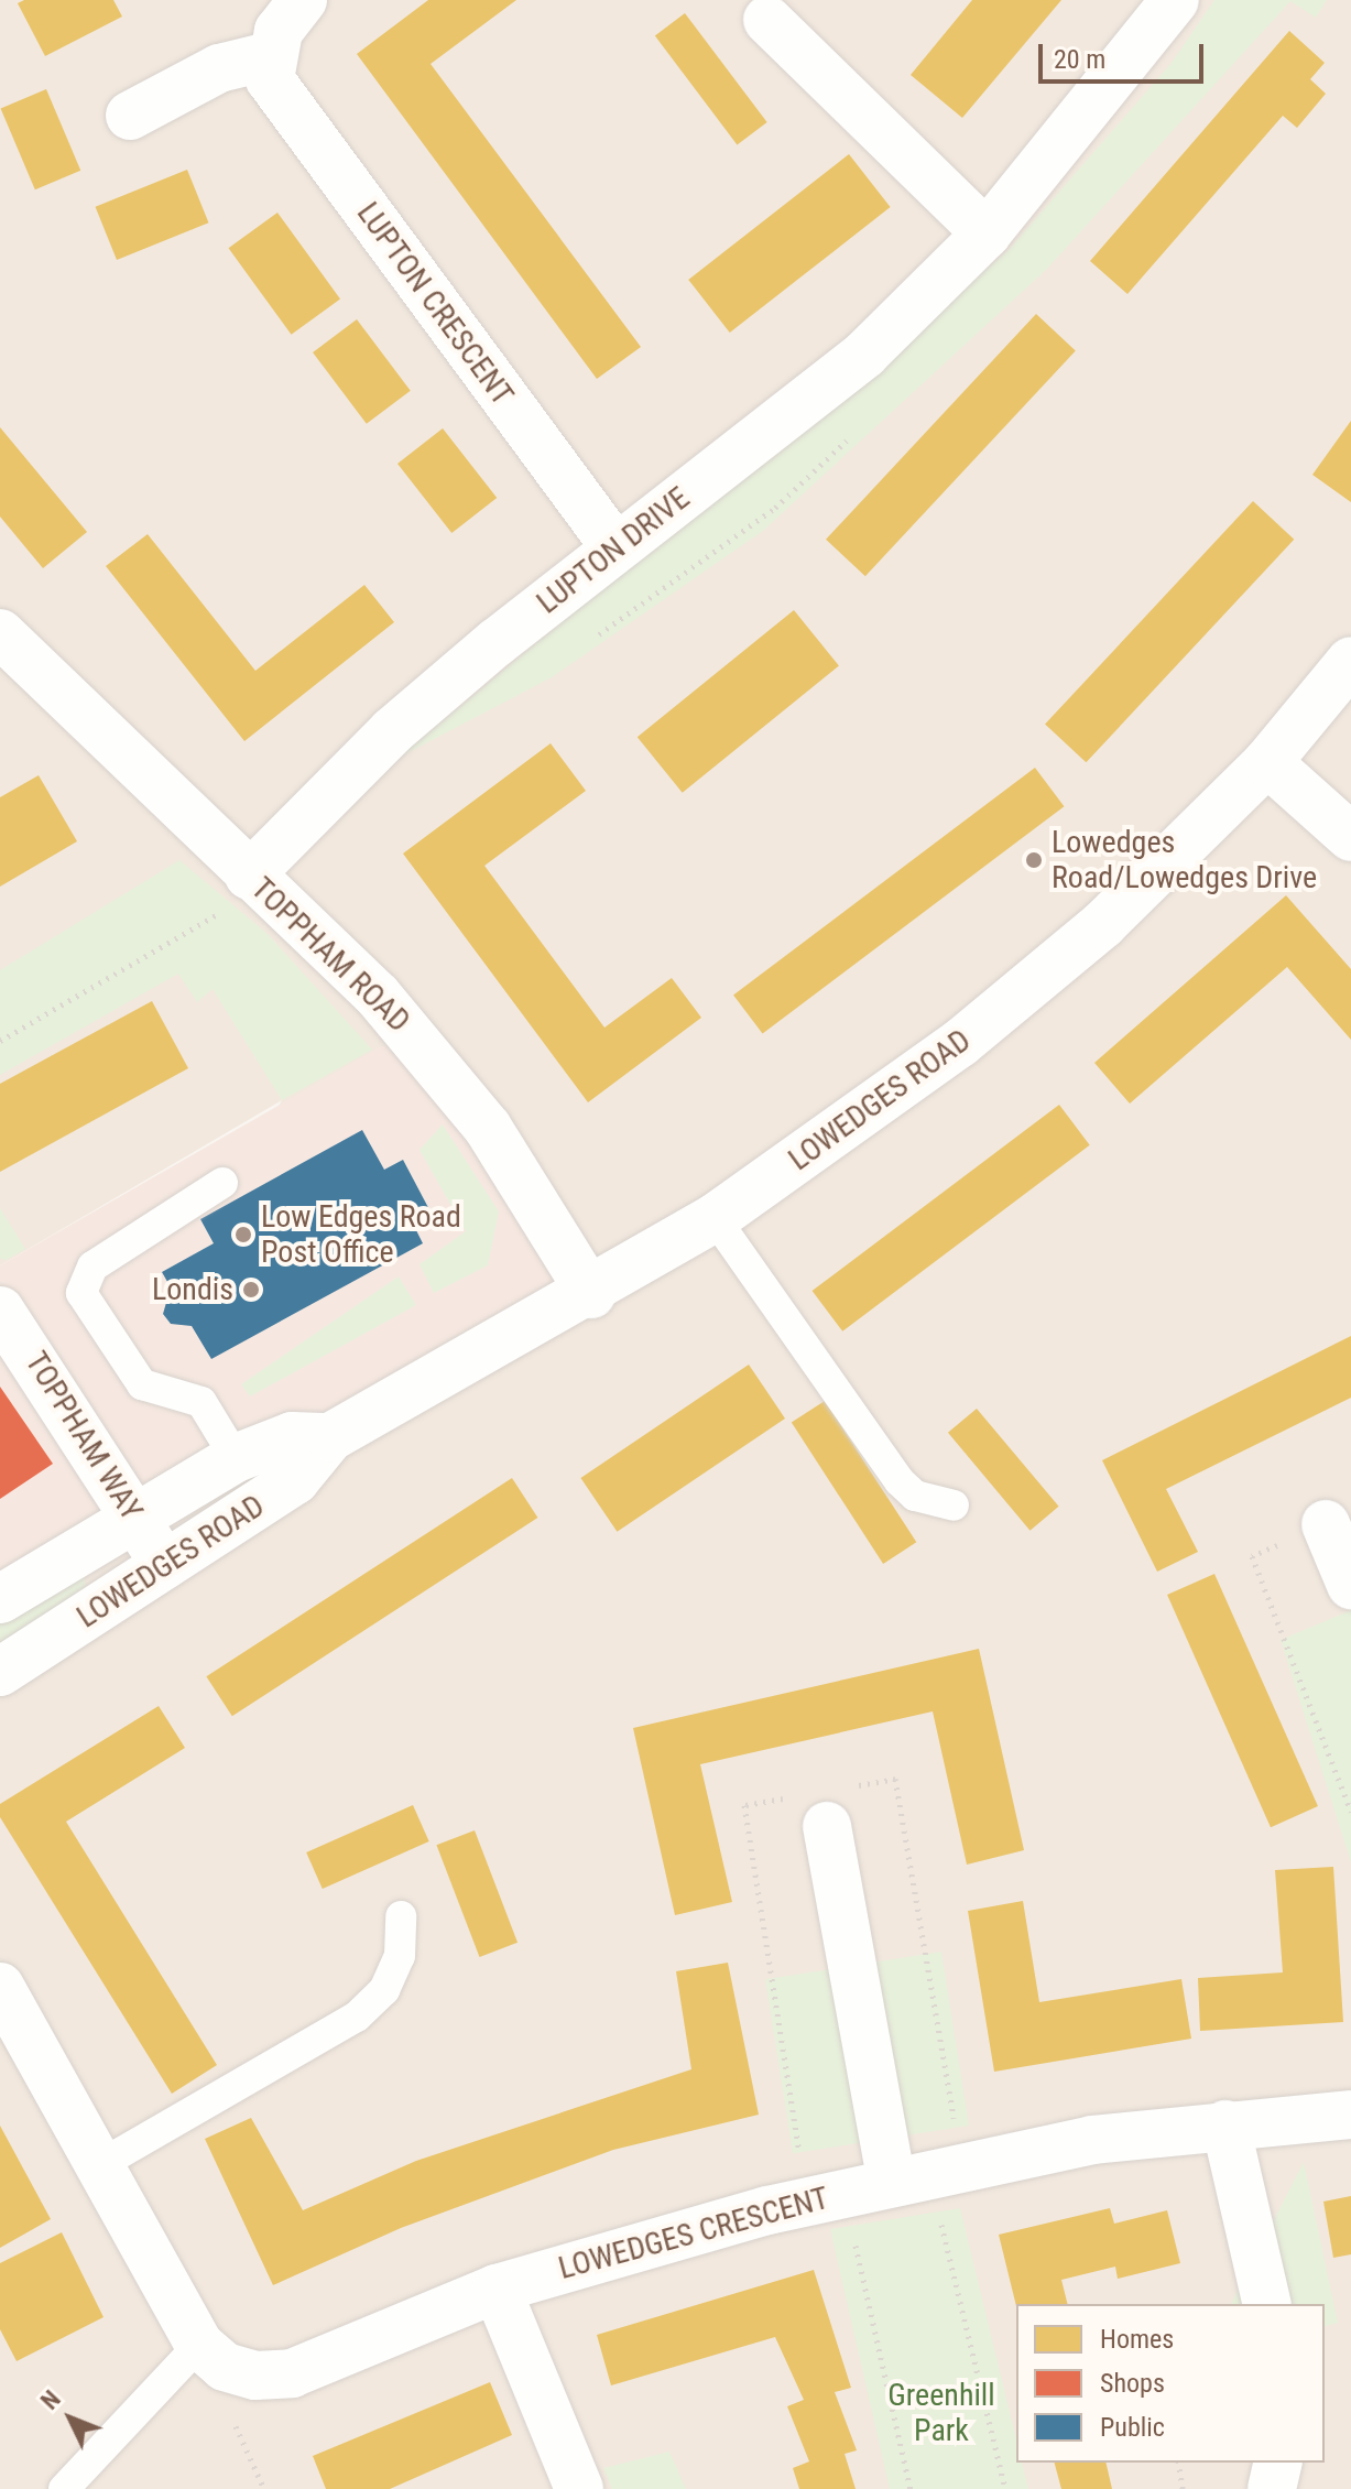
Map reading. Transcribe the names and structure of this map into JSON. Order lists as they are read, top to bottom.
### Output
{
  "streets": {
    "street": [
      "LUPTON CRESCENT",
      "LUPTON DRIVE",
      "TOPPHAM ROAD",
      "LOWEDGES ROAD",
      "TOPPHAM WAY",
      "LOWEDGES CRESCENT"
    ]
  },
  "crossings": [
    ["LUPTON CRESCENT", "LUPTON DRIVE"],
    ["LUPTON DRIVE", "TOPPHAM ROAD"],
    ["TOPPHAM ROAD", "LOWEDGES ROAD"],
    ["LOWEDGES ROAD", "TOPPHAM WAY"]
  ],
  "parks": ["Greenhill Park"],
  "places": ["Lowedges Road/Lowedges Drive", "Low Edges Road Post Office", "Londis"],
  "legend": ["Homes", "Shops", "Public"],
  "scale_bar": "20 m",
  "north": "top left"
}
